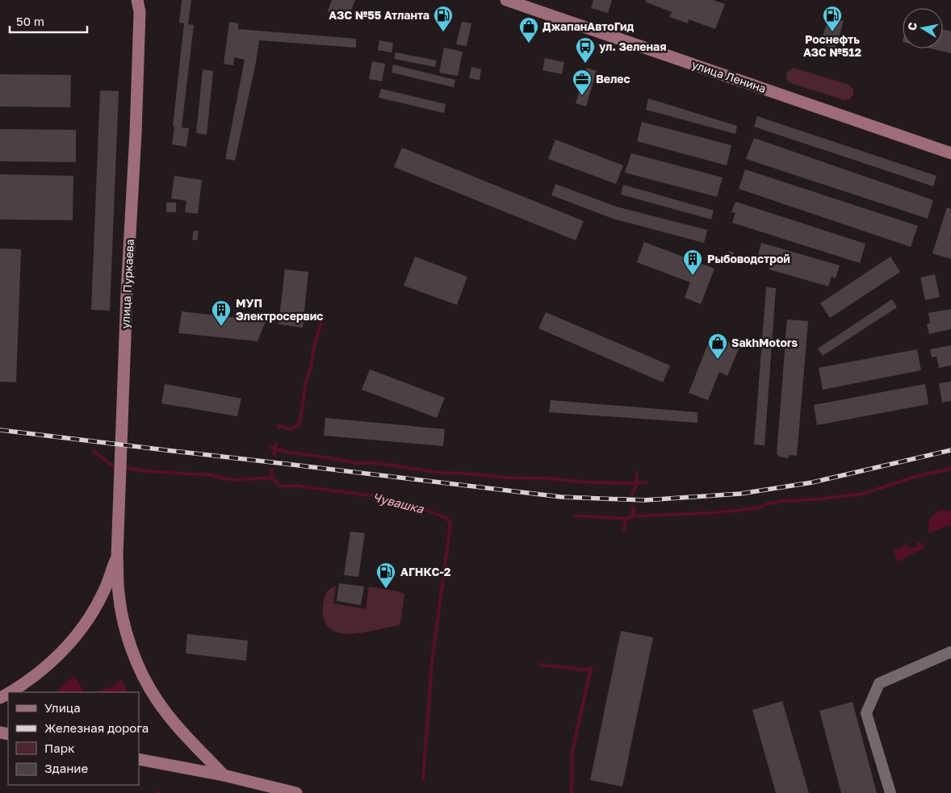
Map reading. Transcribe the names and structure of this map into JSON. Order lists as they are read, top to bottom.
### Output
{
  "streets": {
    "main road": ["улица Ленина", "улица Пуркаева"]
  },
  "water": ["Чувашка"],
  "places": {
    "fuel station": ["АЗС №55 Атланта", "Роснефть АЗС №512", "АГНКС-2"],
    "shop": ["ДжапанАвтоГид", "SakhMotors"],
    "bus stop": ["ул. Зеленая"],
    "office": ["Велес"],
    "building": ["Рыбоводстрой", "МУП Электросервис"]
  },
  "legend": [
    "Улица",
    "Железная дорога",
    "Парк",
    "Здание"
  ],
  "scale_bar": "50 m",
  "north": "left"
}
